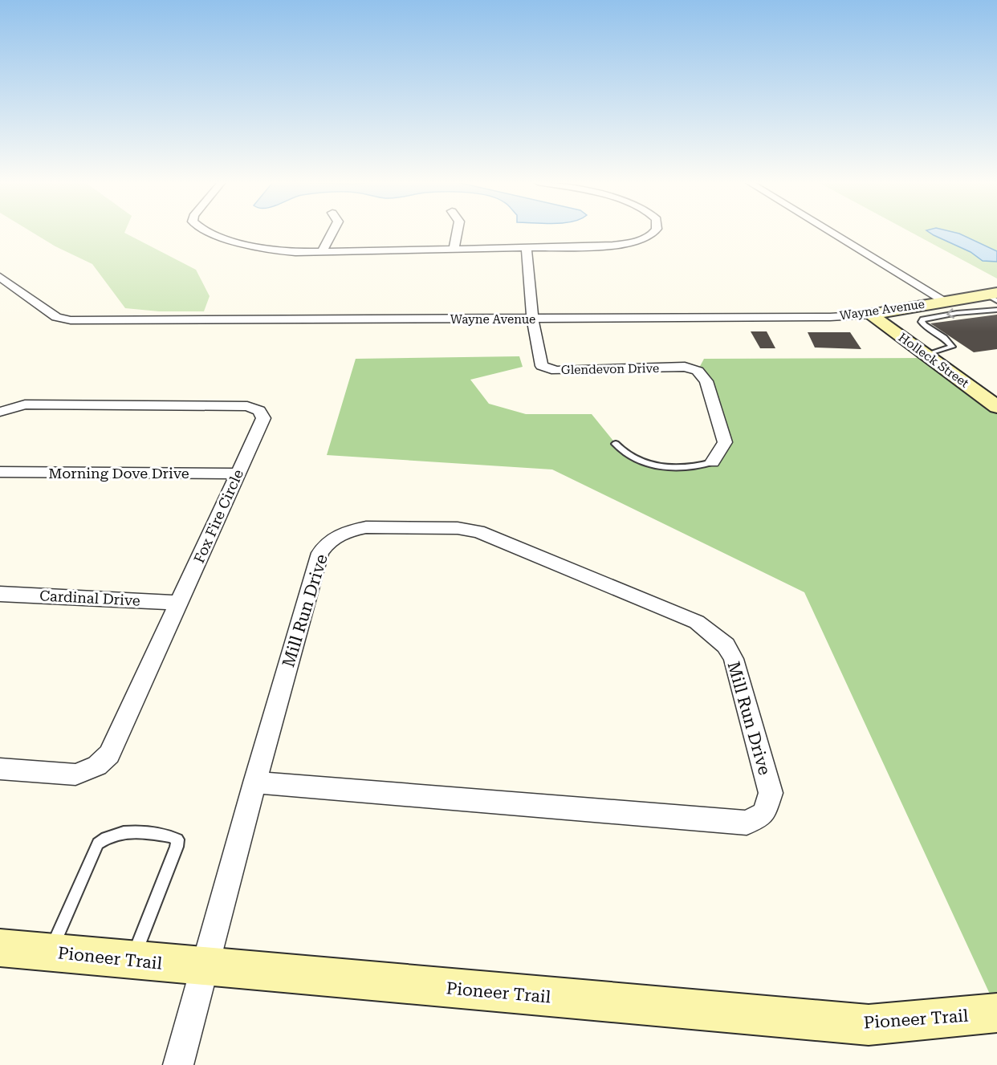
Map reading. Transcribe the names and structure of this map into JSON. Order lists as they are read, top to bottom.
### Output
{
  "streets": {
    "street": [
      "Wayne Avenue",
      "Holleck Street",
      "Glendevon Drive",
      "Morning Dove Drive",
      "Fox Fire Circle",
      "Cardinal Drive",
      "Mill Run Drive",
      "Pioneer Trail"
    ]
  },
  "crossings": [
    ["Wayne Avenue", "Holleck Street"],
    ["Wayne Avenue", "Glendevon Drive"],
    ["Morning Dove Drive", "Fox Fire Circle"],
    ["Fox Fire Circle", "Cardinal Drive"],
    ["Mill Run Drive", "Pioneer Trail"]
  ]
}
